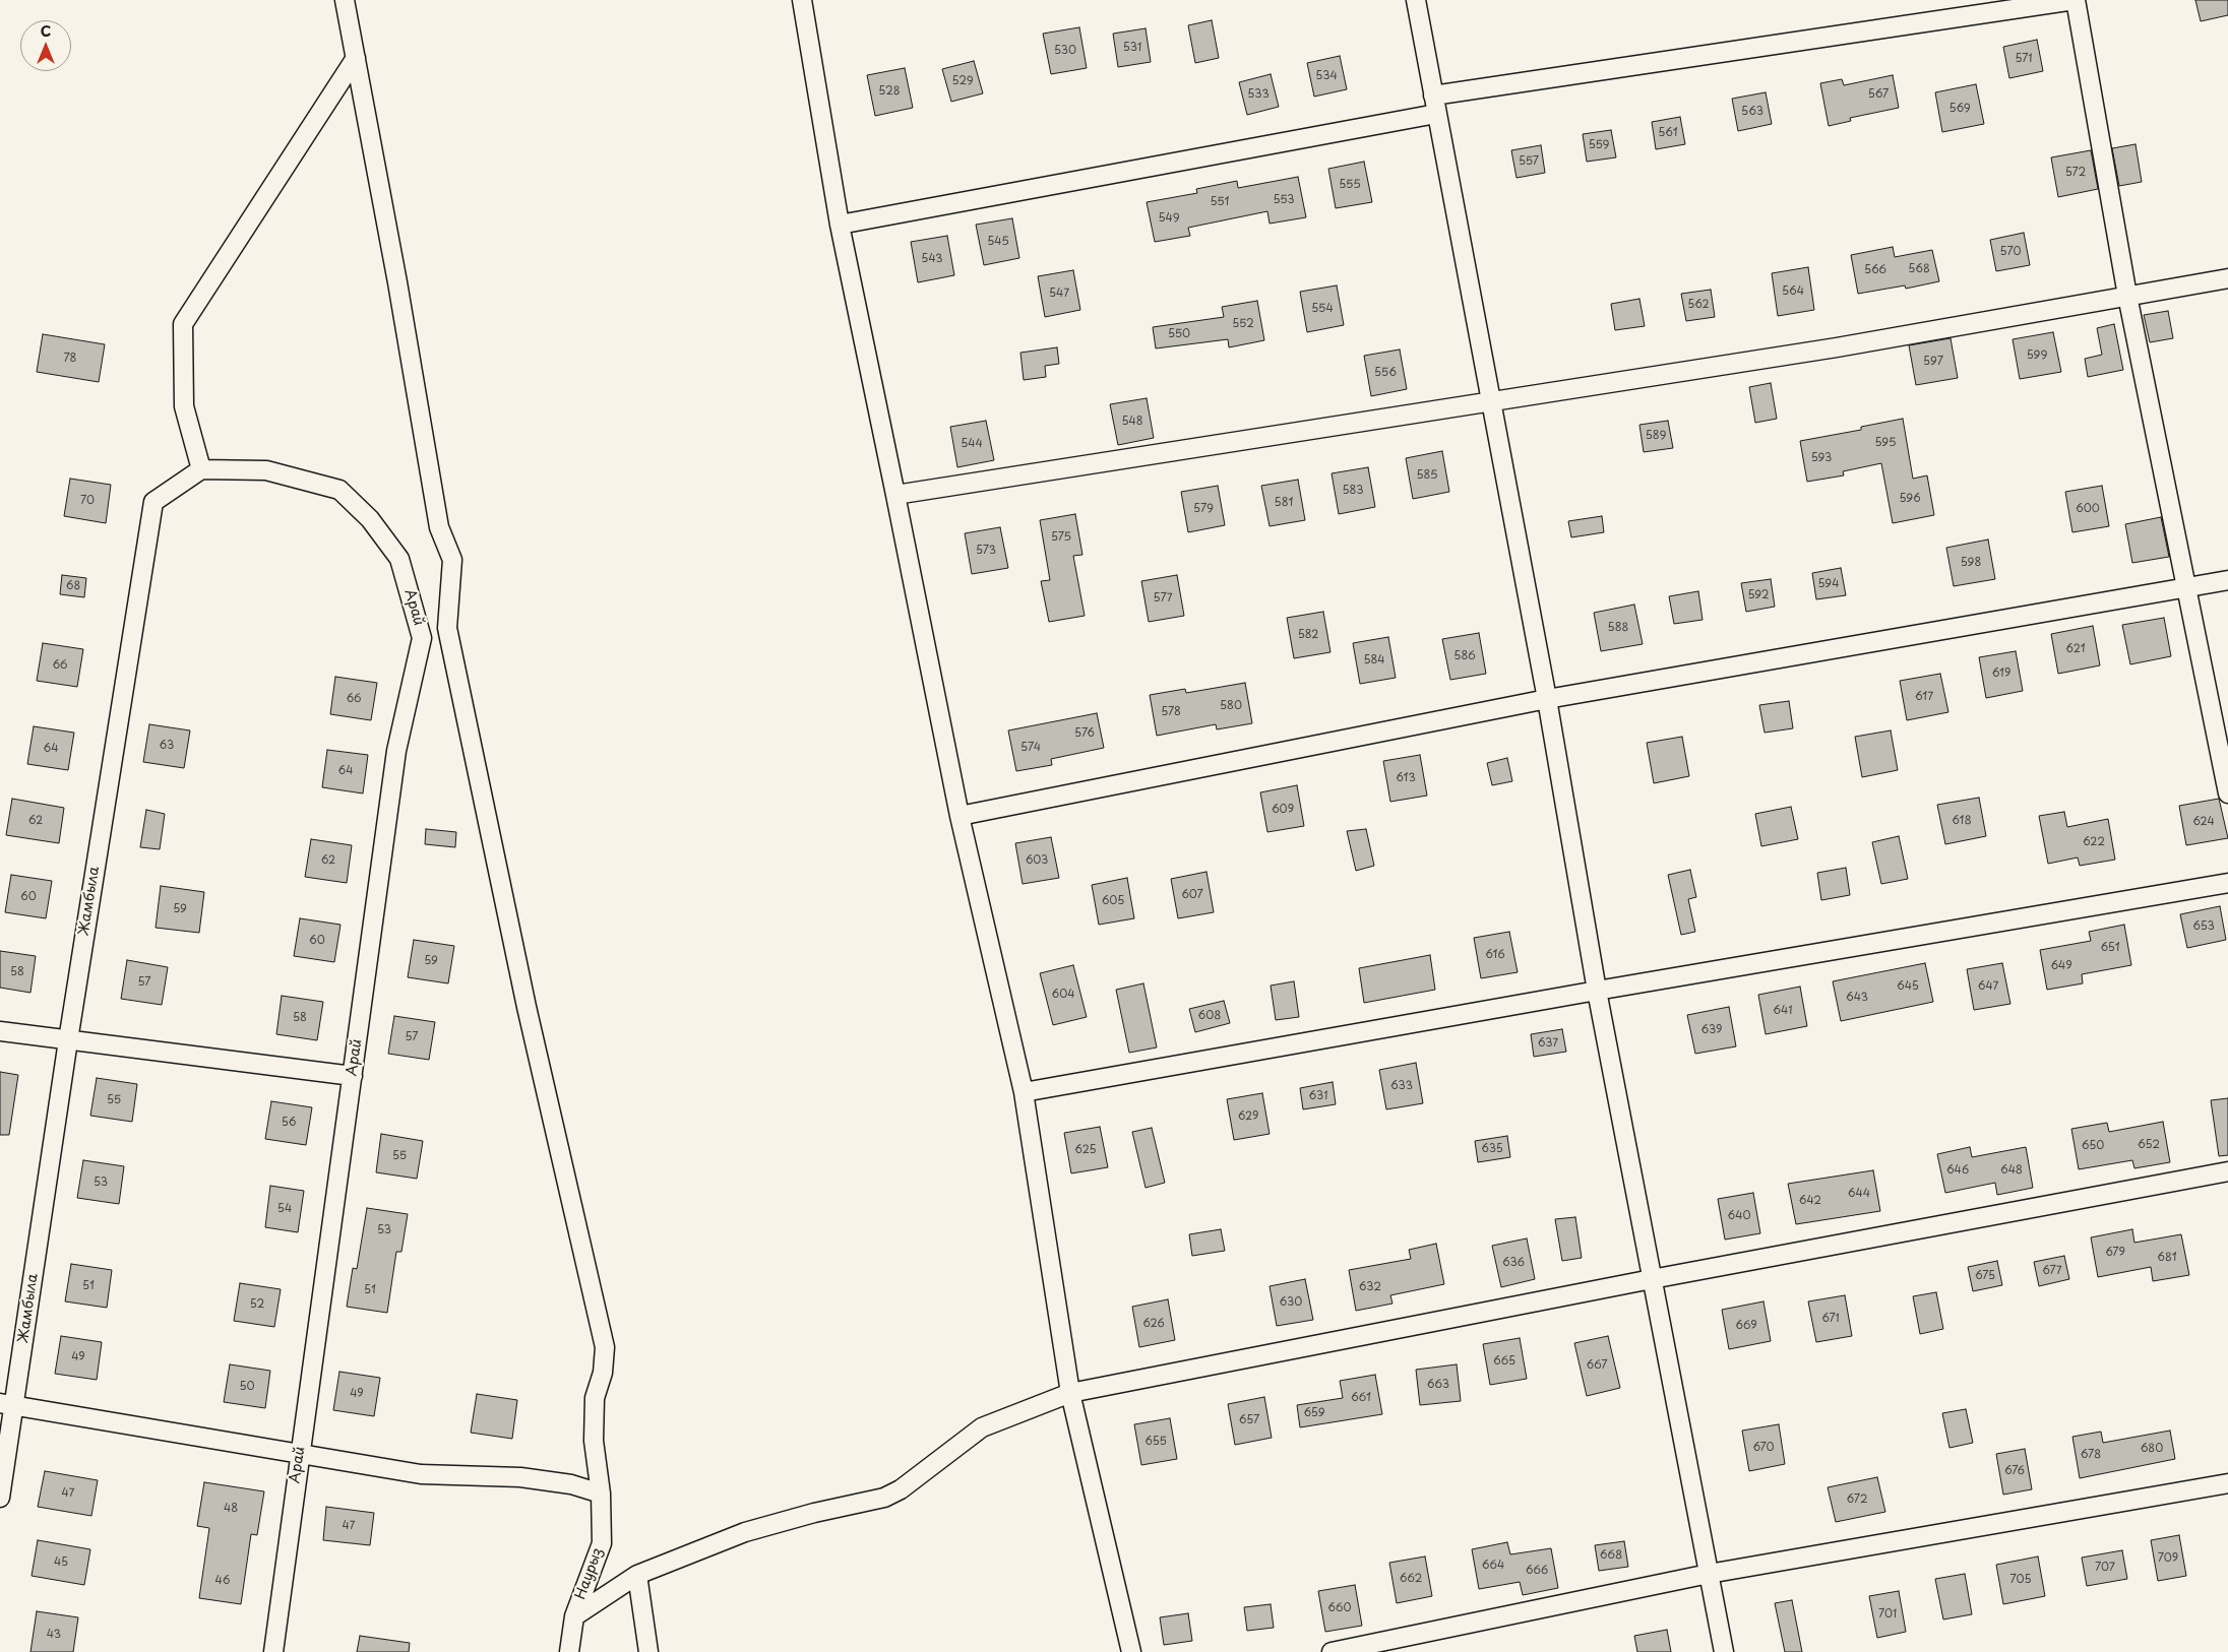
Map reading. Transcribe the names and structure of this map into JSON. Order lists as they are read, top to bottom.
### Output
{
  "streets": {
    "street": ["Арай", "Жамбыла", "Наурыз"]
  },
  "crossings": [
    ["Арай", "Жамбыла"]
  ],
  "house_numbers": [
    "531",
    "530",
    "571",
    "534",
    "529",
    "528",
    "533",
    "567",
    "569",
    "563",
    "561",
    "559",
    "557",
    "572",
    "555",
    "553",
    "551",
    "549",
    "545",
    "570",
    "543",
    "568",
    "566",
    "564",
    "547",
    "562",
    "554",
    "552",
    "550",
    "599",
    "78",
    "597",
    "556",
    "548",
    "589",
    "595",
    "544",
    "593",
    "585",
    "583",
    "596",
    "70",
    "581",
    "579",
    "600",
    "575",
    "573",
    "598",
    "594",
    "68",
    "592",
    "577",
    "588",
    "582",
    "621",
    "586",
    "584",
    "66",
    "619",
    "617",
    "66",
    "580",
    "578",
    "576",
    "63",
    "574",
    "64",
    "64",
    "613",
    "609",
    "62",
    "618",
    "624",
    "622",
    "62",
    "603",
    "607",
    "60",
    "605",
    "59",
    "653",
    "60",
    "651",
    "616",
    "59",
    "649",
    "58",
    "57",
    "645",
    "647",
    "604",
    "643",
    "641",
    "608",
    "58",
    "639",
    "57",
    "637",
    "633",
    "631",
    "55",
    "629",
    "56",
    "652",
    "650",
    "635",
    "625",
    "55",
    "646",
    "648",
    "53",
    "644",
    "642",
    "54",
    "640",
    "53",
    "679",
    "681",
    "636",
    "677",
    "675",
    "51",
    "632",
    "51",
    "630",
    "52",
    "671",
    "626",
    "669",
    "49",
    "665",
    "667",
    "663",
    "50",
    "49",
    "661",
    "659",
    "657",
    "655",
    "670",
    "680",
    "678",
    "676",
    "47",
    "672",
    "48",
    "47",
    "668",
    "709",
    "45",
    "664",
    "707",
    "666",
    "662",
    "705",
    "46",
    "660",
    "701",
    "43"
  ],
  "north": "top"
}
